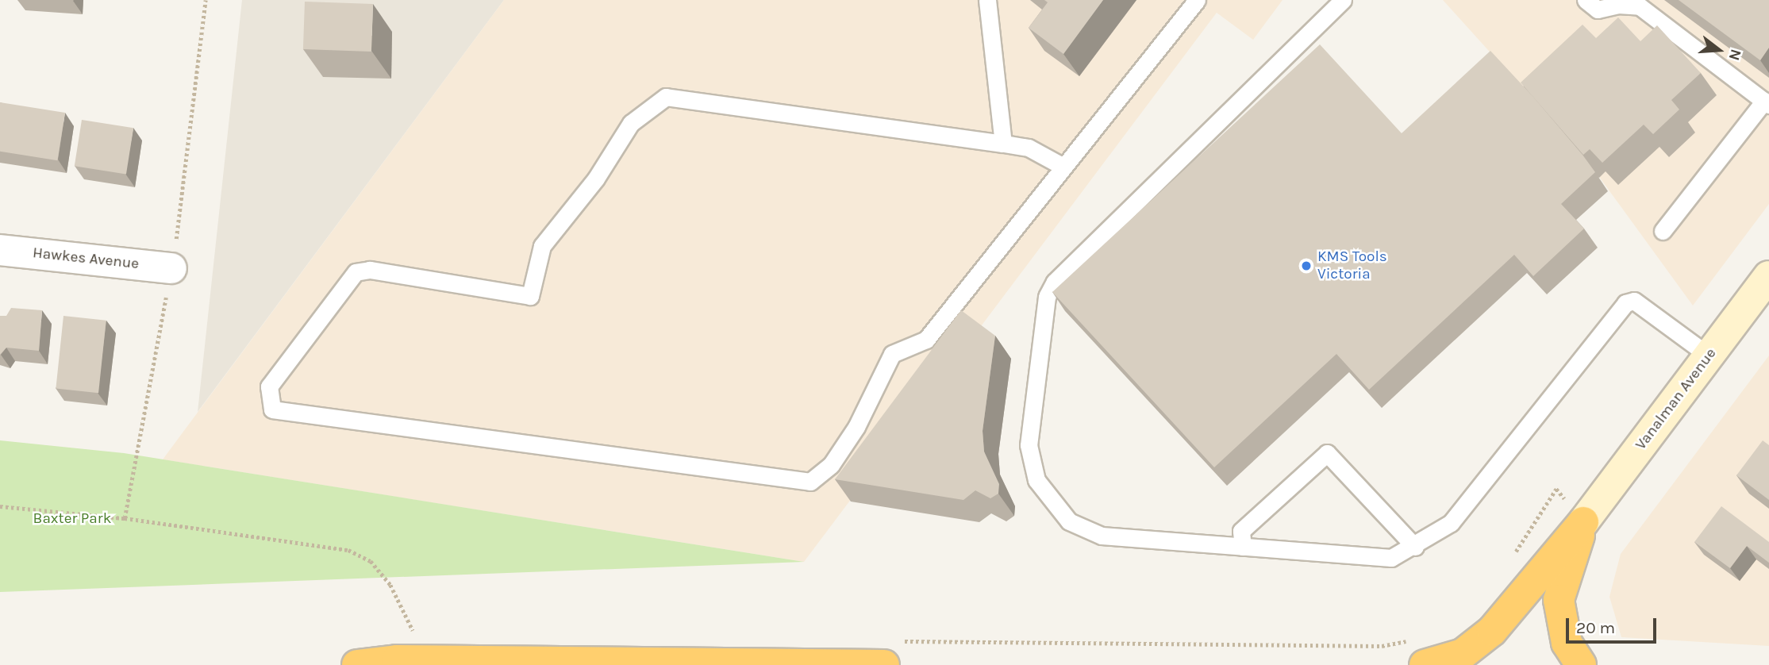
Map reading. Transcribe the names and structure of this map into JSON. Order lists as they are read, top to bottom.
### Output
{
  "streets": {
    "main road": ["Vanalman Avenue"],
    "street": ["Hawkes Avenue"]
  },
  "parks": ["Baxter Park"],
  "places": ["KMS Tools Victoria"],
  "scale_bar": "20 m",
  "north": "right"
}
